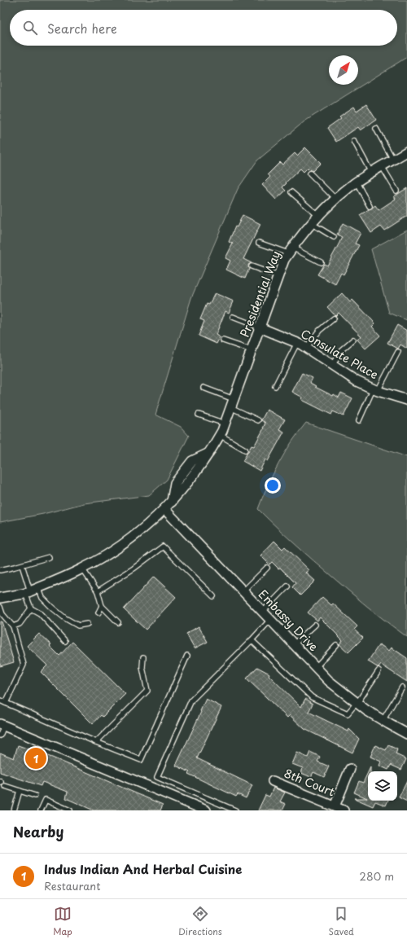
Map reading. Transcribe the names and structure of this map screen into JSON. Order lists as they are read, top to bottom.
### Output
{
  "streets": {
    "street": [
      "Presidential Way",
      "Consulate Place",
      "Embassy Drive",
      "8th Court"
    ]
  },
  "crossings": [
    ["Presidential Way", "Consulate Place"],
    ["Presidential Way", "Embassy Drive"]
  ],
  "north": "top right",
  "page": {
    "search": "Search here",
    "pins": "1",
    "heading": "Nearby",
    "list": [
      {
        "mark": "1",
        "name": "Indus Indian And Herbal Cuisine",
        "note": "Restaurant",
        "value": "280 m"
      }
    ],
    "nav": ["Map", "Directions", "Saved"]
  }
}
